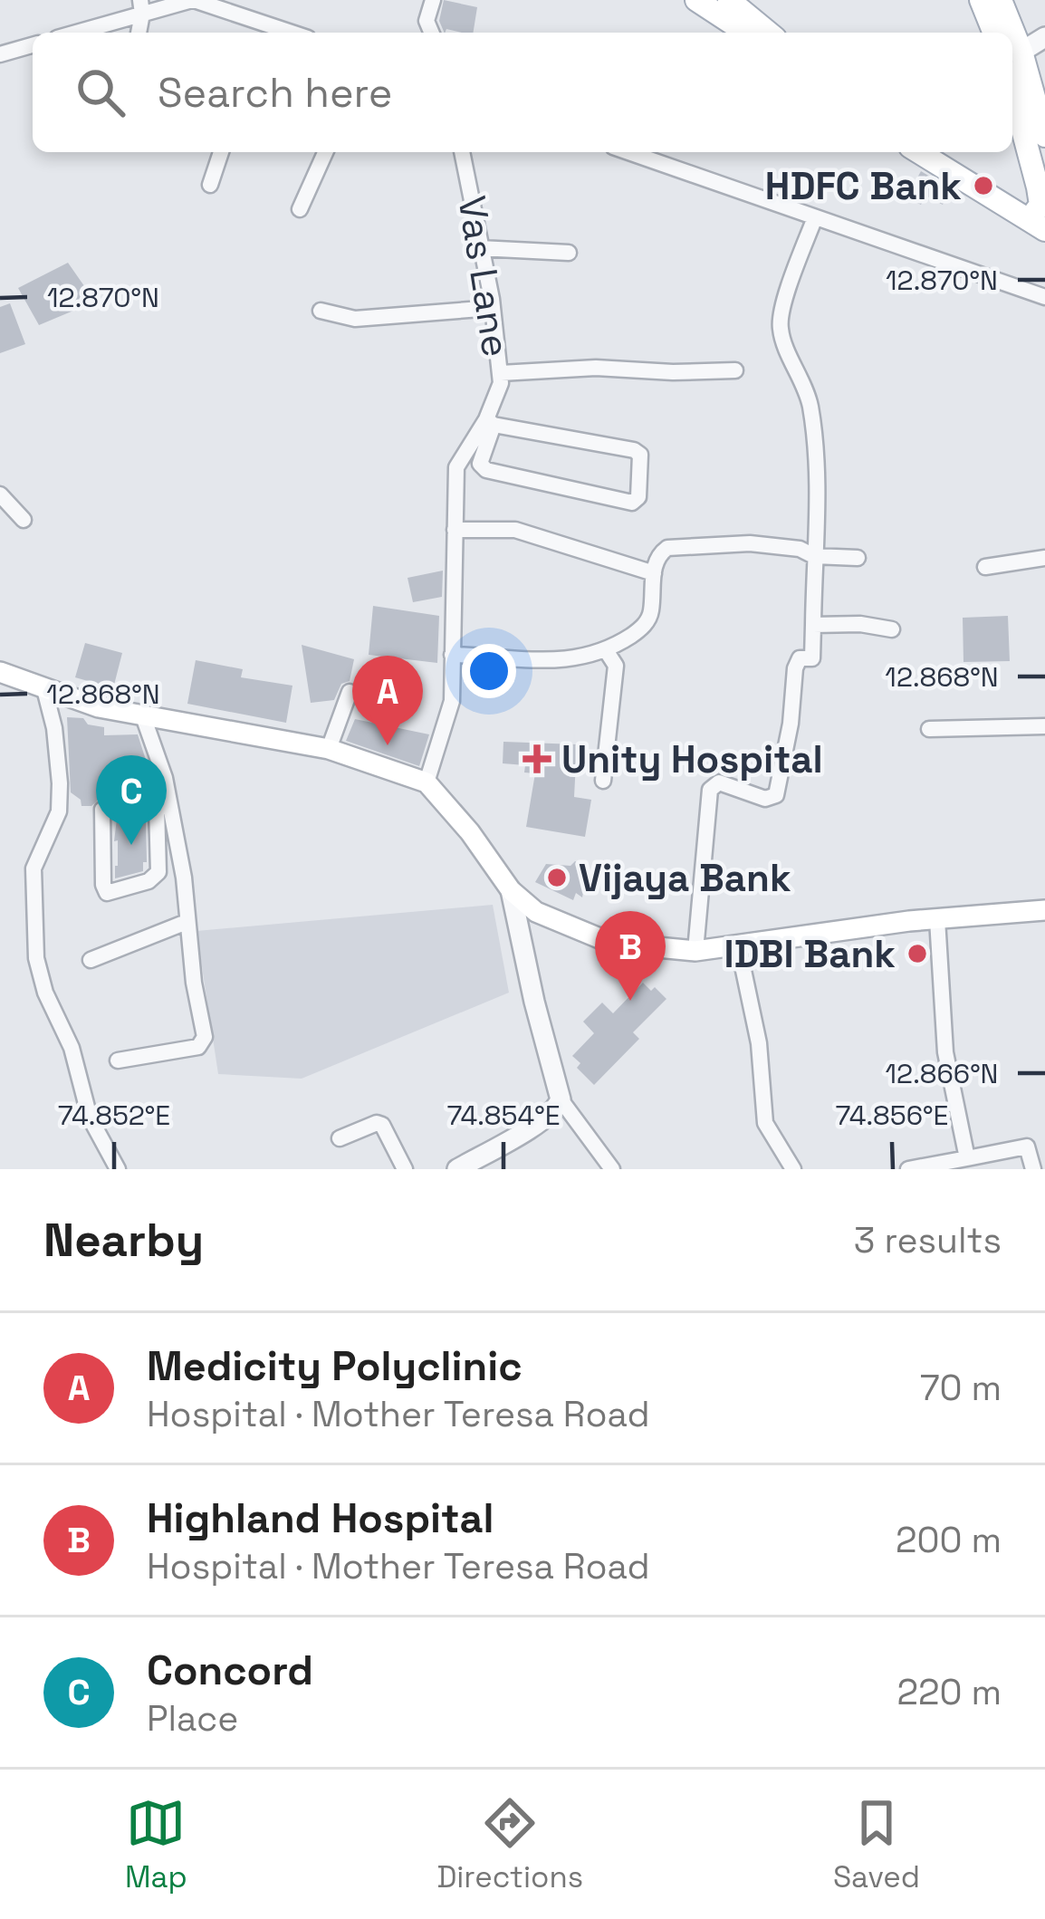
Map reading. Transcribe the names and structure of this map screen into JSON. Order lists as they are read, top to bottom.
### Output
{
  "streets": {
    "street": ["Vas Lane"]
  },
  "places": {
    "other": ["HDFC Bank", "Vijaya Bank", "IDBI Bank"],
    "health": ["Unity Hospital"]
  },
  "page": {
    "search": "Search here",
    "pins": ["A", "C", "B"],
    "heading": ["Nearby", "3 results"],
    "list": [
      {
        "mark": "A",
        "name": "Medicity Polyclinic",
        "note": "Hospital · Mother Teresa Road",
        "value": "70 m"
      },
      {
        "mark": "B",
        "name": "Highland Hospital",
        "note": "Hospital · Mother Teresa Road",
        "value": "200 m"
      },
      {
        "mark": "C",
        "name": "Concord",
        "note": "Place",
        "value": "220 m"
      }
    ],
    "nav": ["Map", "Directions", "Saved"]
  },
  "coordinates": [
    "12.870°N",
    "12.868°N",
    "12.866°N",
    "74.852°E",
    "74.854°E",
    "74.856°E"
  ]
}
